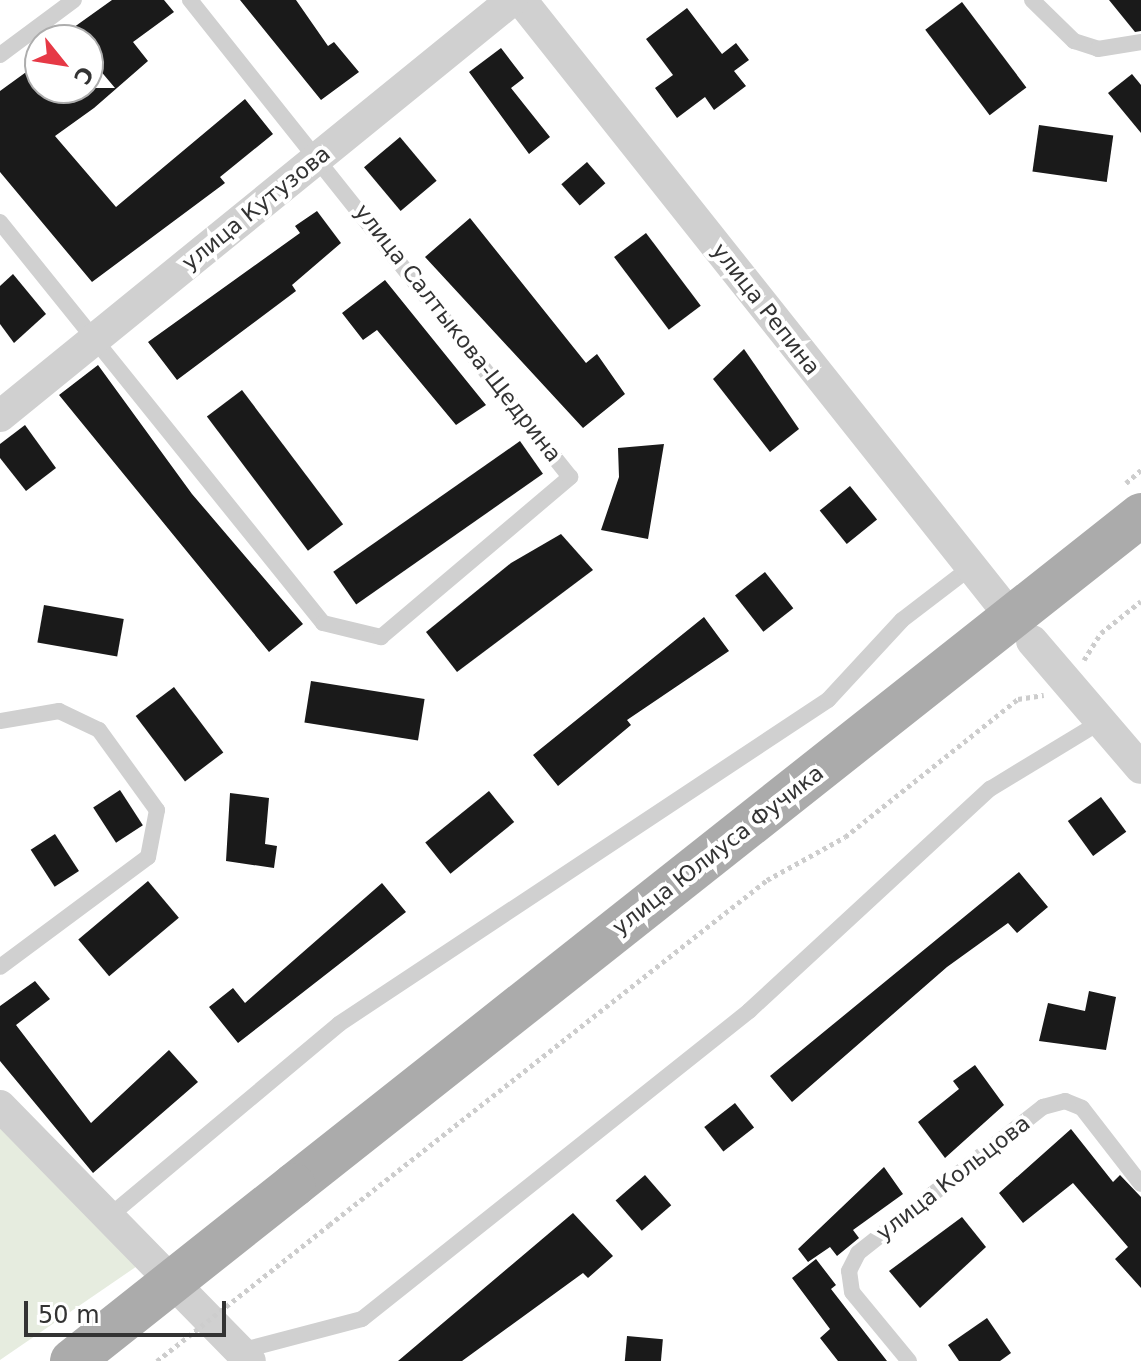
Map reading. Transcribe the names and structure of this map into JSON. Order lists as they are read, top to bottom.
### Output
{
  "streets": {
    "main road": ["улица Юлиуса Фучика"],
    "street": ["улица Кутузова", "улица Репина"],
    "lane": ["улица Салтыкова-Щедрина", "улица Кольцова"]
  },
  "crossings": [
    ["улица Кутузова", "улица Салтыкова-Щедрина"],
    ["улица Репина", "улица Юлиуса Фучика"]
  ],
  "scale_bar": "50 m",
  "north": "bottom right"
}
